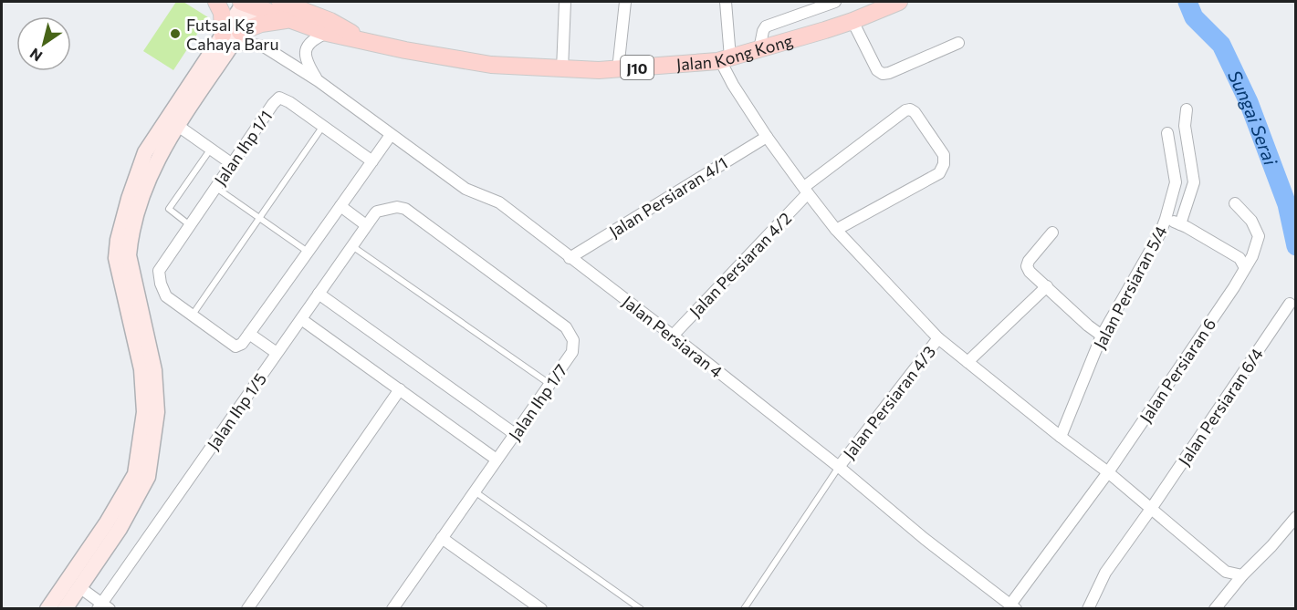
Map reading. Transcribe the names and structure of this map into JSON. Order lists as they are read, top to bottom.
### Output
{
  "streets": {
    "main road": ["Jalan Kong Kong", "J10"],
    "street": [
      "Jalan Ihp 1/1",
      "Jalan Persiaran 4/1",
      "Jalan Persiaran 4/2",
      "Jalan Persiaran 5/4",
      "Jalan Persiaran 4",
      "Jalan Persiaran 6",
      "Jalan Ihp 1/7",
      "Jalan Persiaran 4/3",
      "Jalan Persiaran 6/4",
      "Jalan Ihp 1/5"
    ]
  },
  "crossings": [
    ["Jalan Persiaran 4/1", "Jalan Persiaran 4"],
    ["Jalan Persiaran 4/2", "Jalan Persiaran 4"],
    ["Jalan Persiaran 4", "Jalan Persiaran 6"],
    ["Jalan Persiaran 4", "Jalan Persiaran 4/3"],
    ["Jalan Ihp 1/7", "Jalan Ihp 1/5"]
  ],
  "water": ["Sungai Serai"],
  "places": ["Futsal Kg Cahaya Baru"],
  "north": "bottom left"
}
